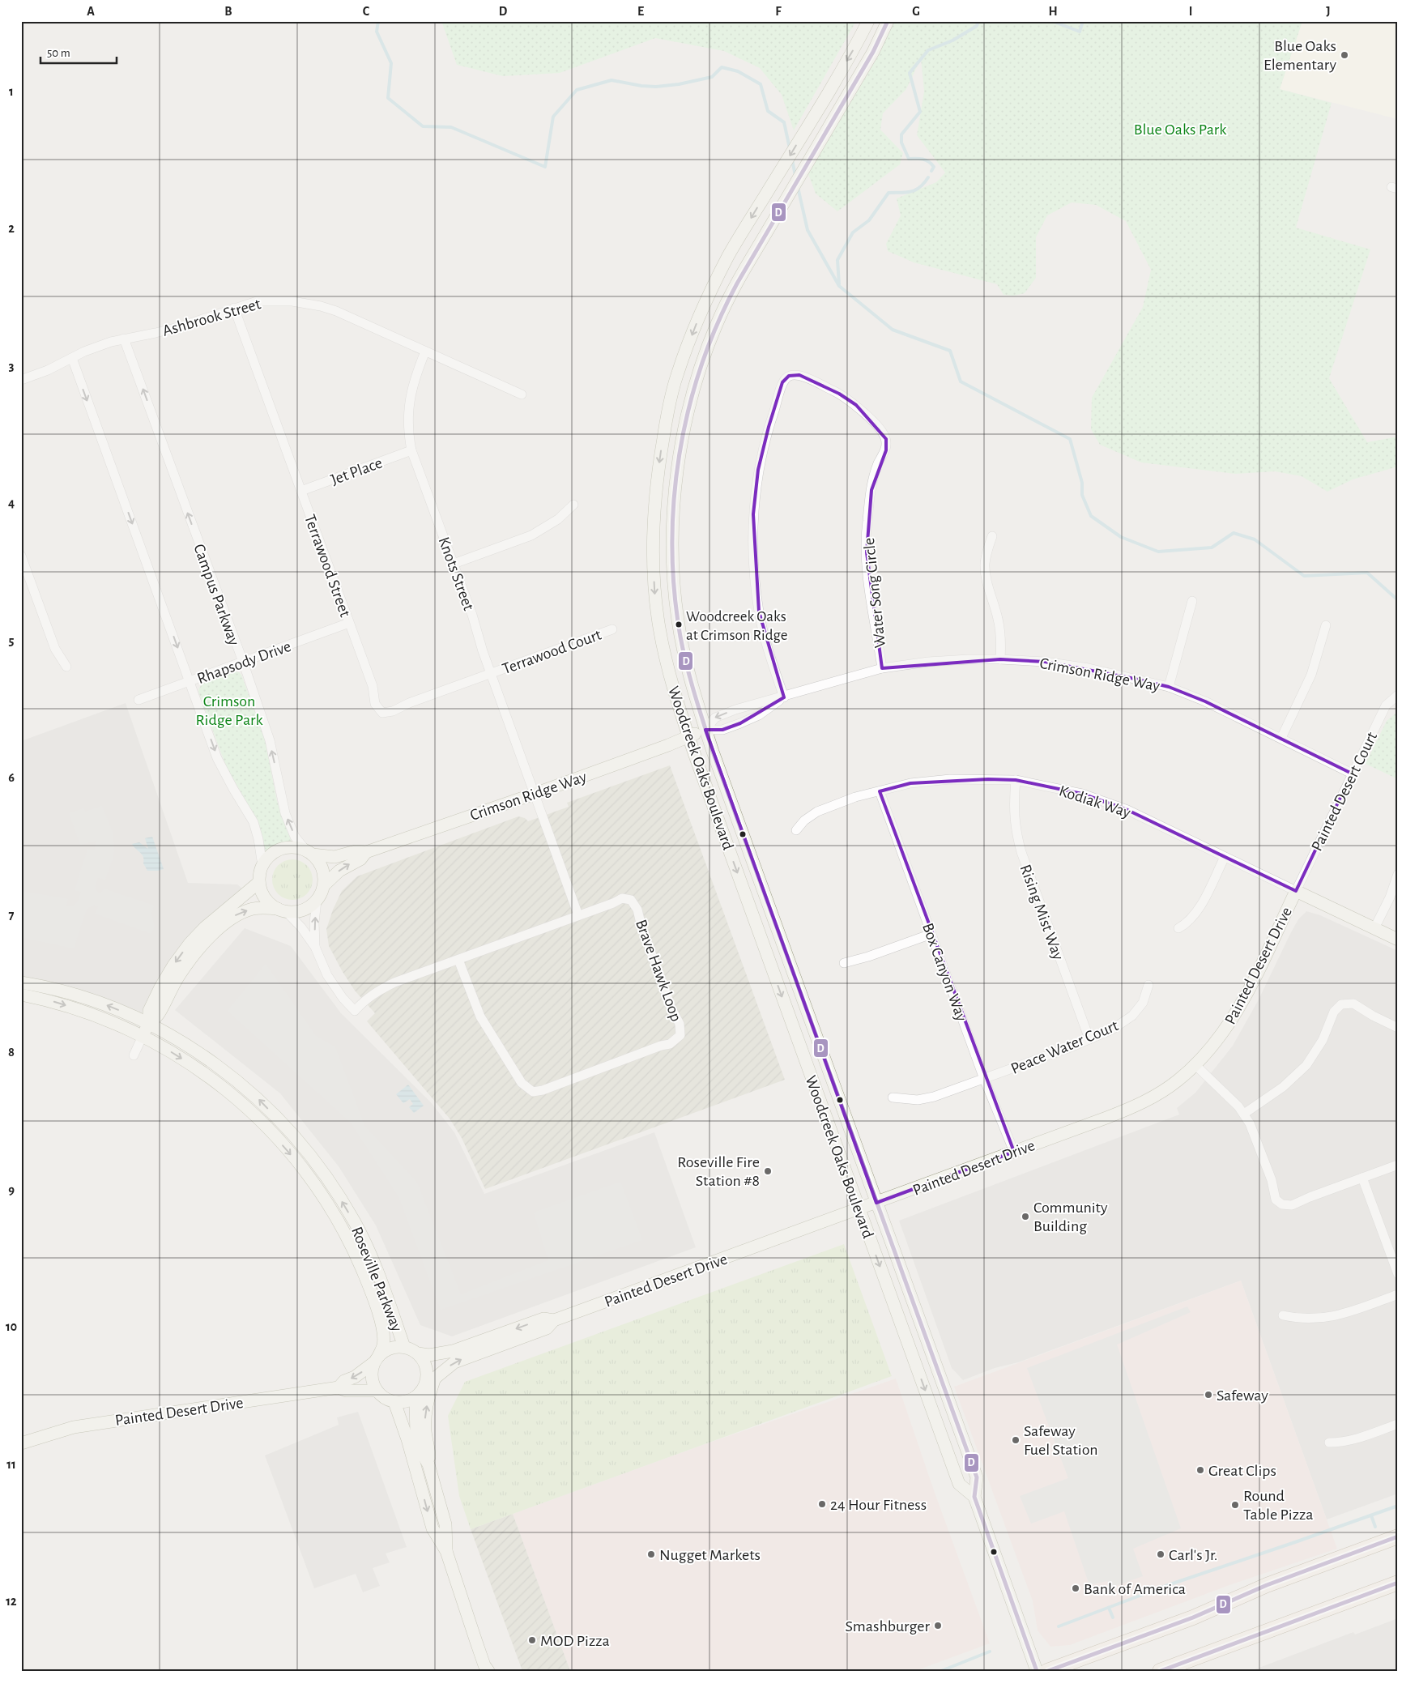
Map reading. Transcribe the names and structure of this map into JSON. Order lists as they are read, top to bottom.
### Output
{
  "streets": {
    "street": [
      "Ashbrook Street",
      "Jet Place",
      "Terrawood Street",
      "Knots Street",
      "Water Song Circle",
      "Campus Parkway",
      "Terrawood Court",
      "Rhapsody Drive",
      "Crimson Ridge Way",
      "Woodcreek Oaks Boulevard",
      "Painted Desert Court",
      "Kodiak Way",
      "Rising Mist Way",
      "Painted Desert Drive",
      "Brave Hawk Loop",
      "Box Canyon Way",
      "Peace Water Court",
      "Roseville Parkway"
    ]
  },
  "crossings": [
    ["Ashbrook Street", "Terrawood Street"],
    ["Ashbrook Street", "Knots Street"],
    ["Ashbrook Street", "Campus Parkway"],
    ["Jet Place", "Terrawood Street"],
    ["Jet Place", "Knots Street"],
    ["Terrawood Street", "Knots Street"],
    ["Terrawood Street", "Terrawood Court"],
    ["Terrawood Street", "Rhapsody Drive"],
    ["Knots Street", "Terrawood Court"],
    ["Knots Street", "Crimson Ridge Way"],
    ["Knots Street", "Brave Hawk Loop"],
    ["Water Song Circle", "Crimson Ridge Way"],
    ["Campus Parkway", "Rhapsody Drive"],
    ["Campus Parkway", "Crimson Ridge Way"],
    ["Crimson Ridge Way", "Woodcreek Oaks Boulevard"],
    ["Crimson Ridge Way", "Painted Desert Court"],
    ["Woodcreek Oaks Boulevard", "Painted Desert Drive"],
    ["Painted Desert Court", "Kodiak Way"],
    ["Painted Desert Court", "Painted Desert Drive"],
    ["Kodiak Way", "Rising Mist Way"],
    ["Kodiak Way", "Painted Desert Drive"],
    ["Kodiak Way", "Box Canyon Way"],
    ["Rising Mist Way", "Peace Water Court"],
    ["Painted Desert Drive", "Box Canyon Way"],
    ["Painted Desert Drive", "Roseville Parkway"],
    ["Box Canyon Way", "Peace Water Court"]
  ],
  "parks": ["Blue Oaks Park", "Crimson Ridge Park"],
  "places": [
    "Blue Oaks Elementary",
    "Woodcreek Oaks at Crimson Ridge",
    "Roseville Fire Station #8",
    "Community Building",
    "Safeway",
    "Safeway Fuel Station",
    "Great Clips",
    "24 Hour Fitness",
    "Round Table Pizza",
    "Nugget Markets",
    "Carl's Jr.",
    "Bank of America",
    "Smashburger",
    "MOD Pizza"
  ],
  "lines": ["transit line D"],
  "scale_bar": "50 m",
  "grid": {
    "columns": [
      "A",
      "B",
      "C",
      "D",
      "E",
      "F",
      "G",
      "H",
      "I",
      "J"
    ],
    "rows": [
      "1",
      "2",
      "3",
      "4",
      "5",
      "6",
      "7",
      "8",
      "9",
      "10",
      "11",
      "12"
    ]
  }
}
